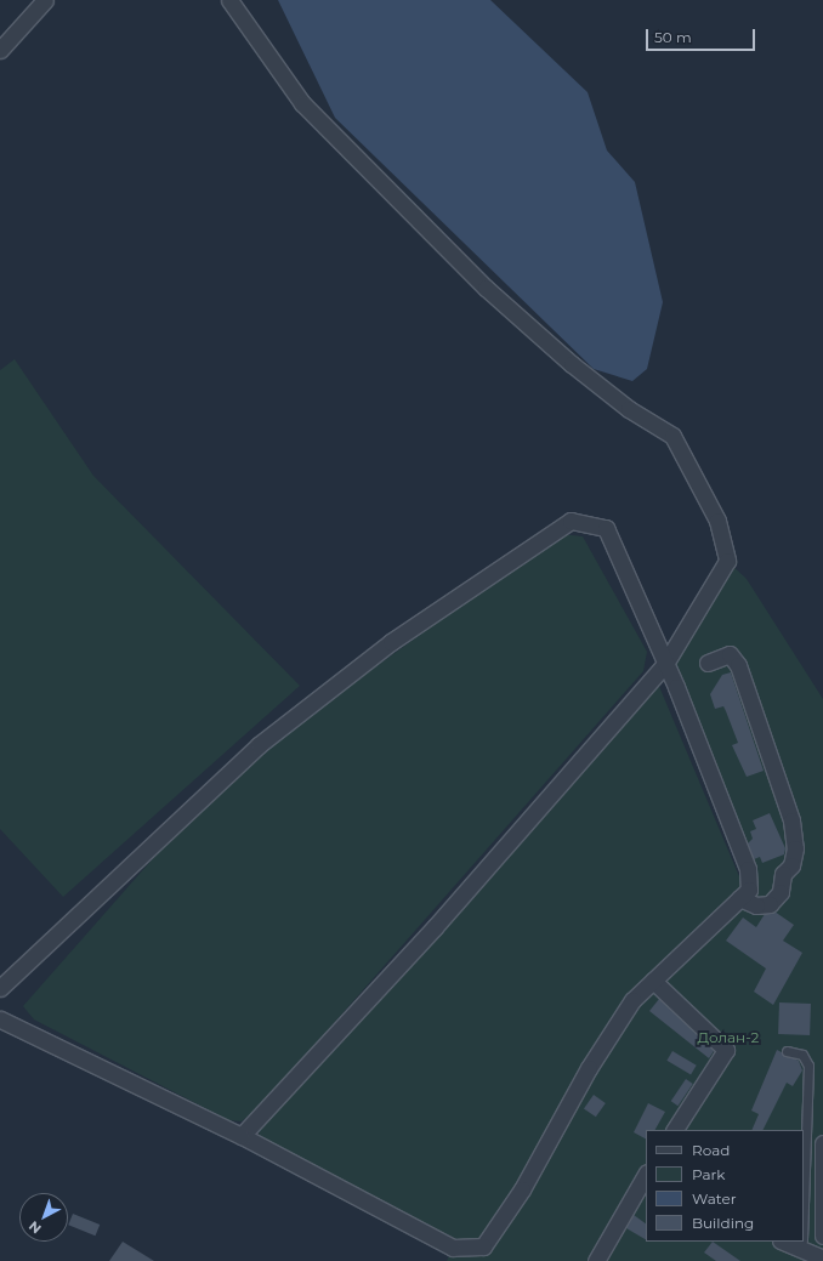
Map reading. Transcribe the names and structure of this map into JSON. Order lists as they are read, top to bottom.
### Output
{
  "parks": ["Долан-2"],
  "legend": [
    "Road",
    "Park",
    "Water",
    "Building"
  ],
  "scale_bar": "50 m",
  "north": "bottom left"
}
